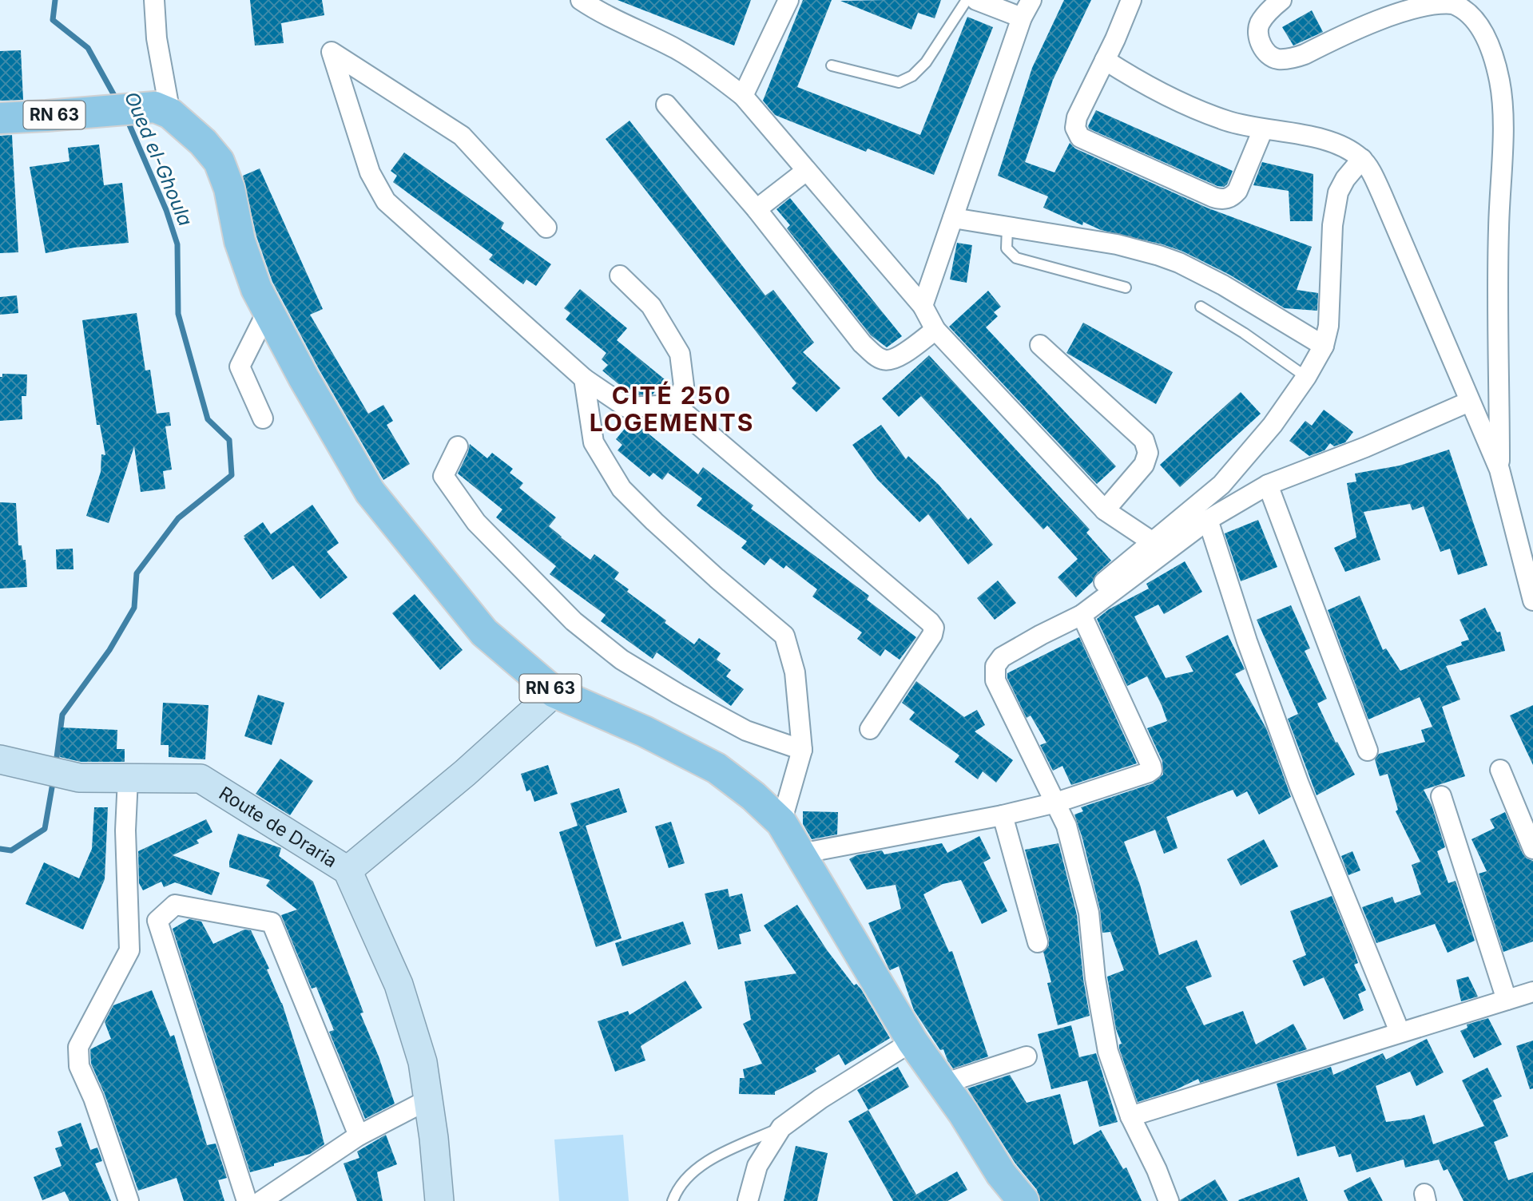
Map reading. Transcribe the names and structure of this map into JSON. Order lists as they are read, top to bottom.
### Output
{
  "streets": {
    "main road": ["RN 63", "Route de Draria"]
  },
  "districts": ["CITÉ 250 LOGEMENTS"],
  "water": ["Oued el-Ghoula"]
}
